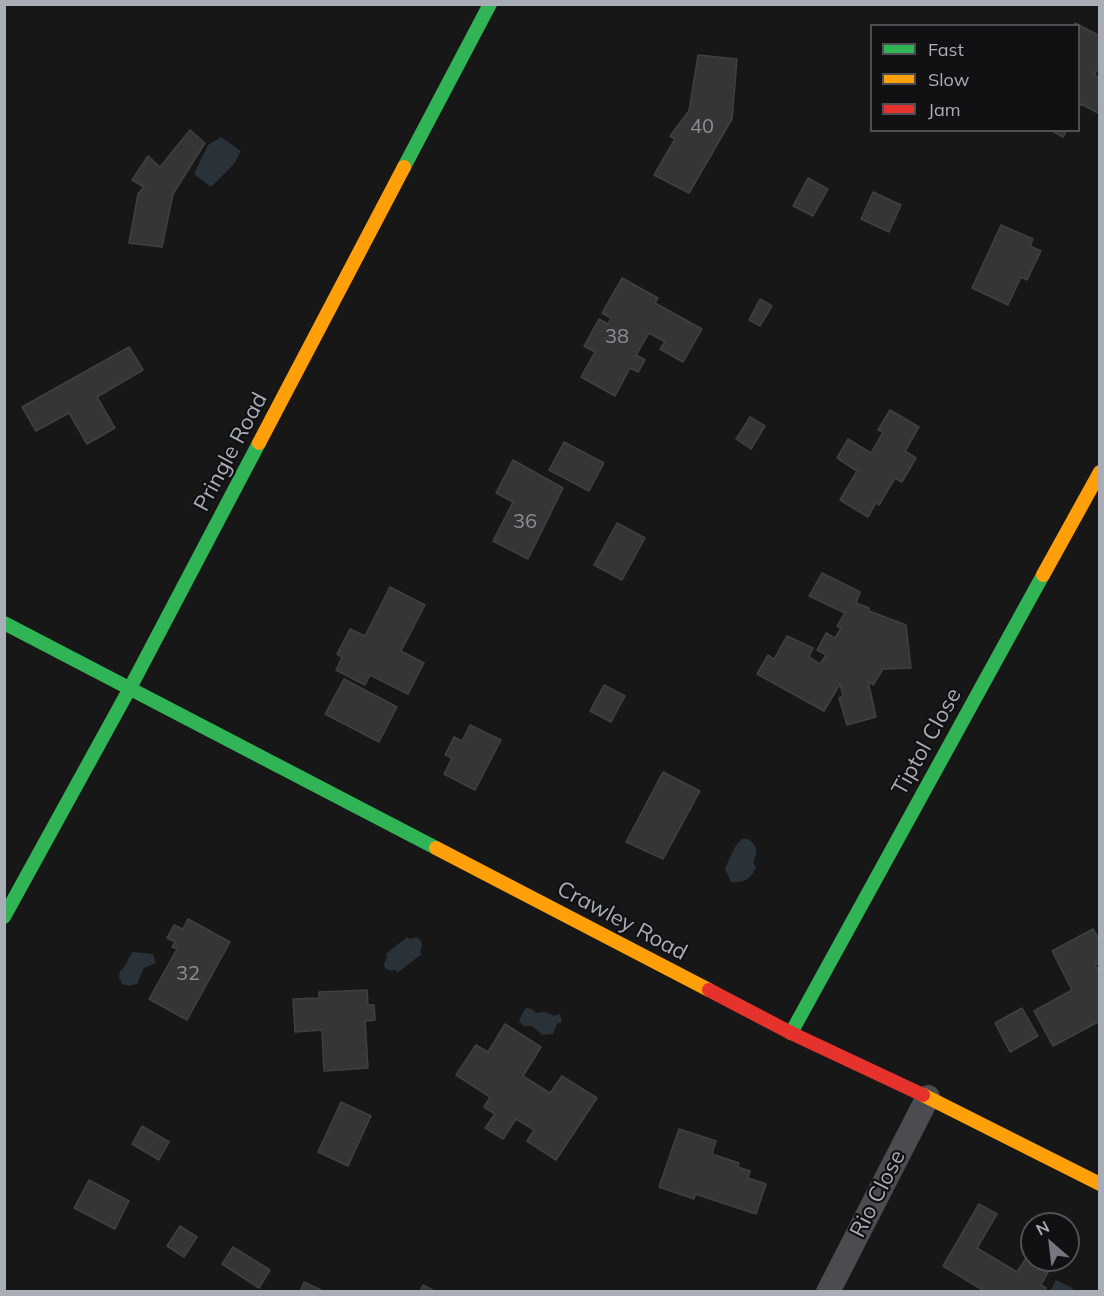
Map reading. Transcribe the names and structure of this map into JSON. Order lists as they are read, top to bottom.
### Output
{
  "streets": {
    "street": [
      "Pringle Road",
      "Tiptol Close",
      "Crawley Road",
      "Rio Close"
    ]
  },
  "crossings": [
    ["Pringle Road", "Crawley Road"],
    ["Tiptol Close", "Crawley Road"],
    ["Crawley Road", "Rio Close"]
  ],
  "house_numbers": [
    "40",
    "38",
    "36",
    "32"
  ],
  "legend": ["Fast", "Slow", "Jam"],
  "north": "top left"
}
